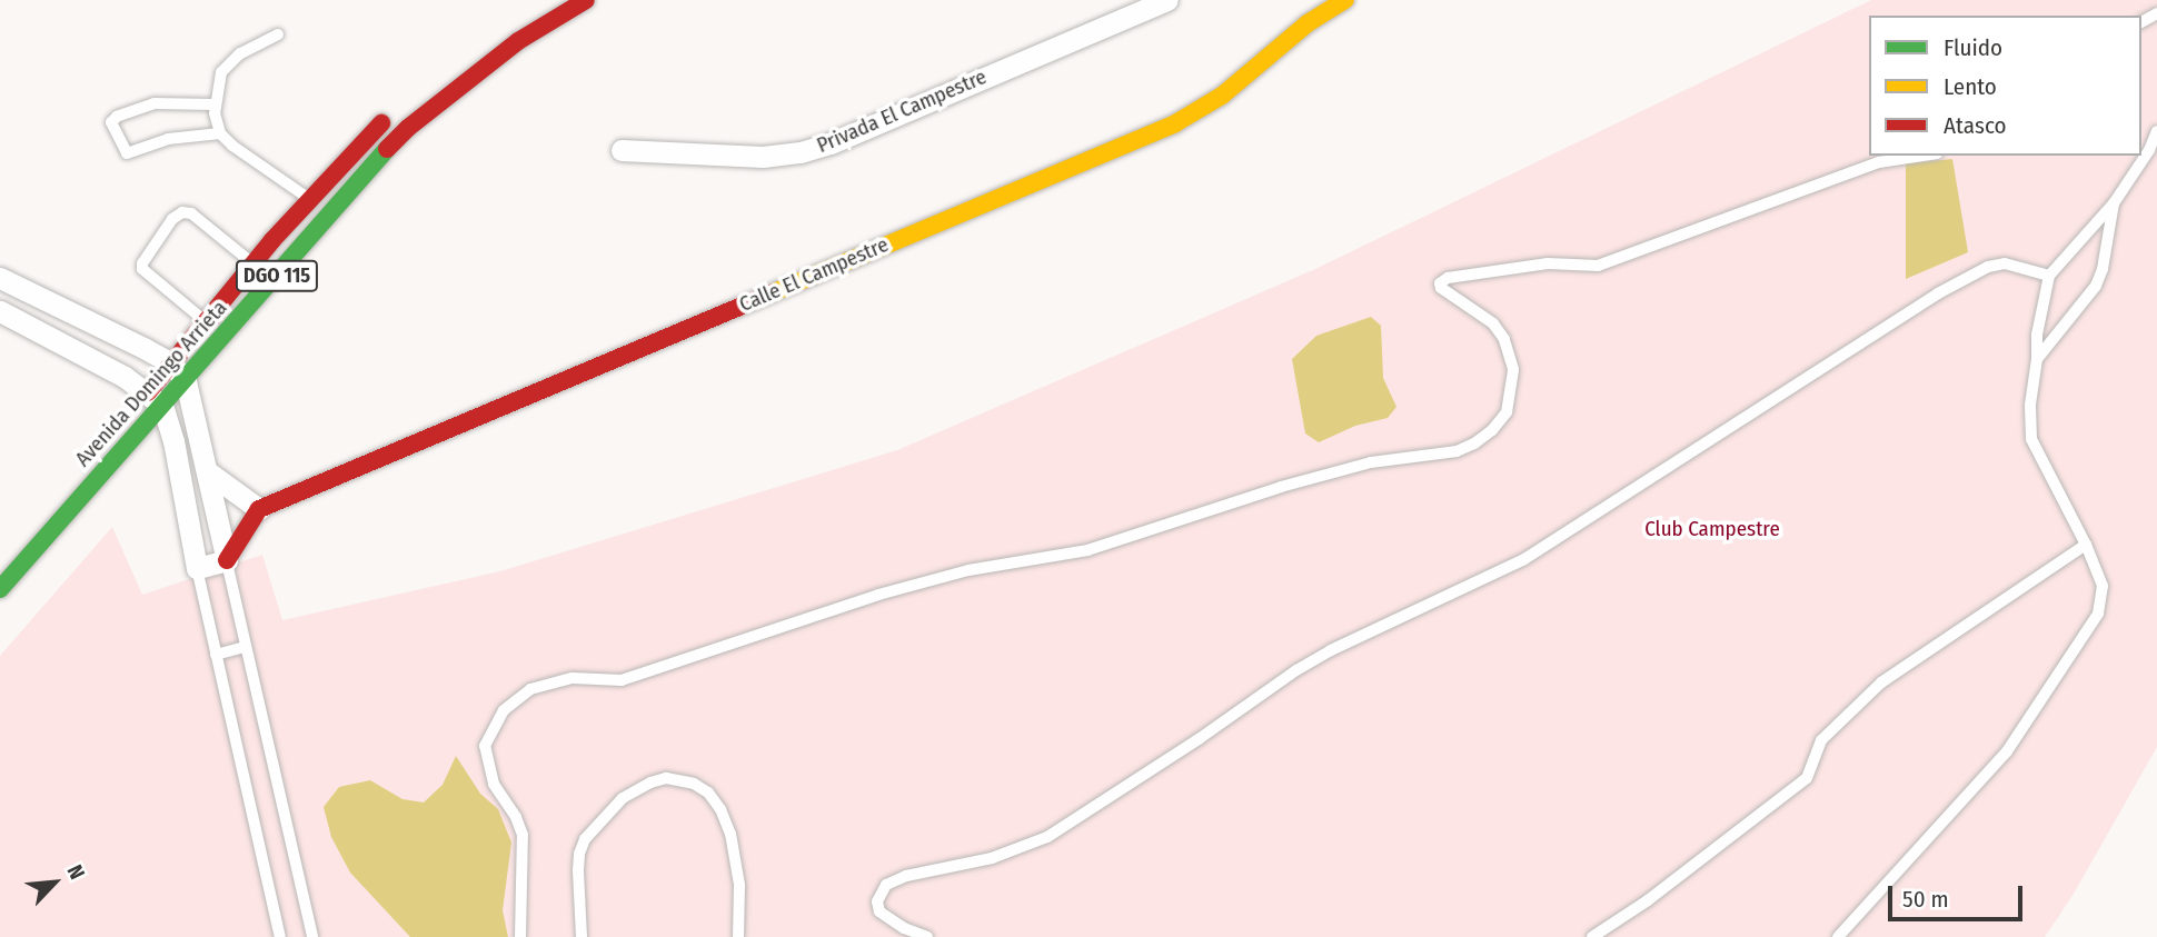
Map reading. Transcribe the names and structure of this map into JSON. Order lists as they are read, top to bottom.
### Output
{
  "streets": {
    "street": [
      "Privada El Campestre",
      "Calle El Campestre",
      "DGO 115",
      "Avenida Domingo Arrieta"
    ]
  },
  "parks": ["Club Campestre"],
  "legend": ["Fluido", "Lento", "Atasco"],
  "scale_bar": "50 m",
  "north": "top right"
}
